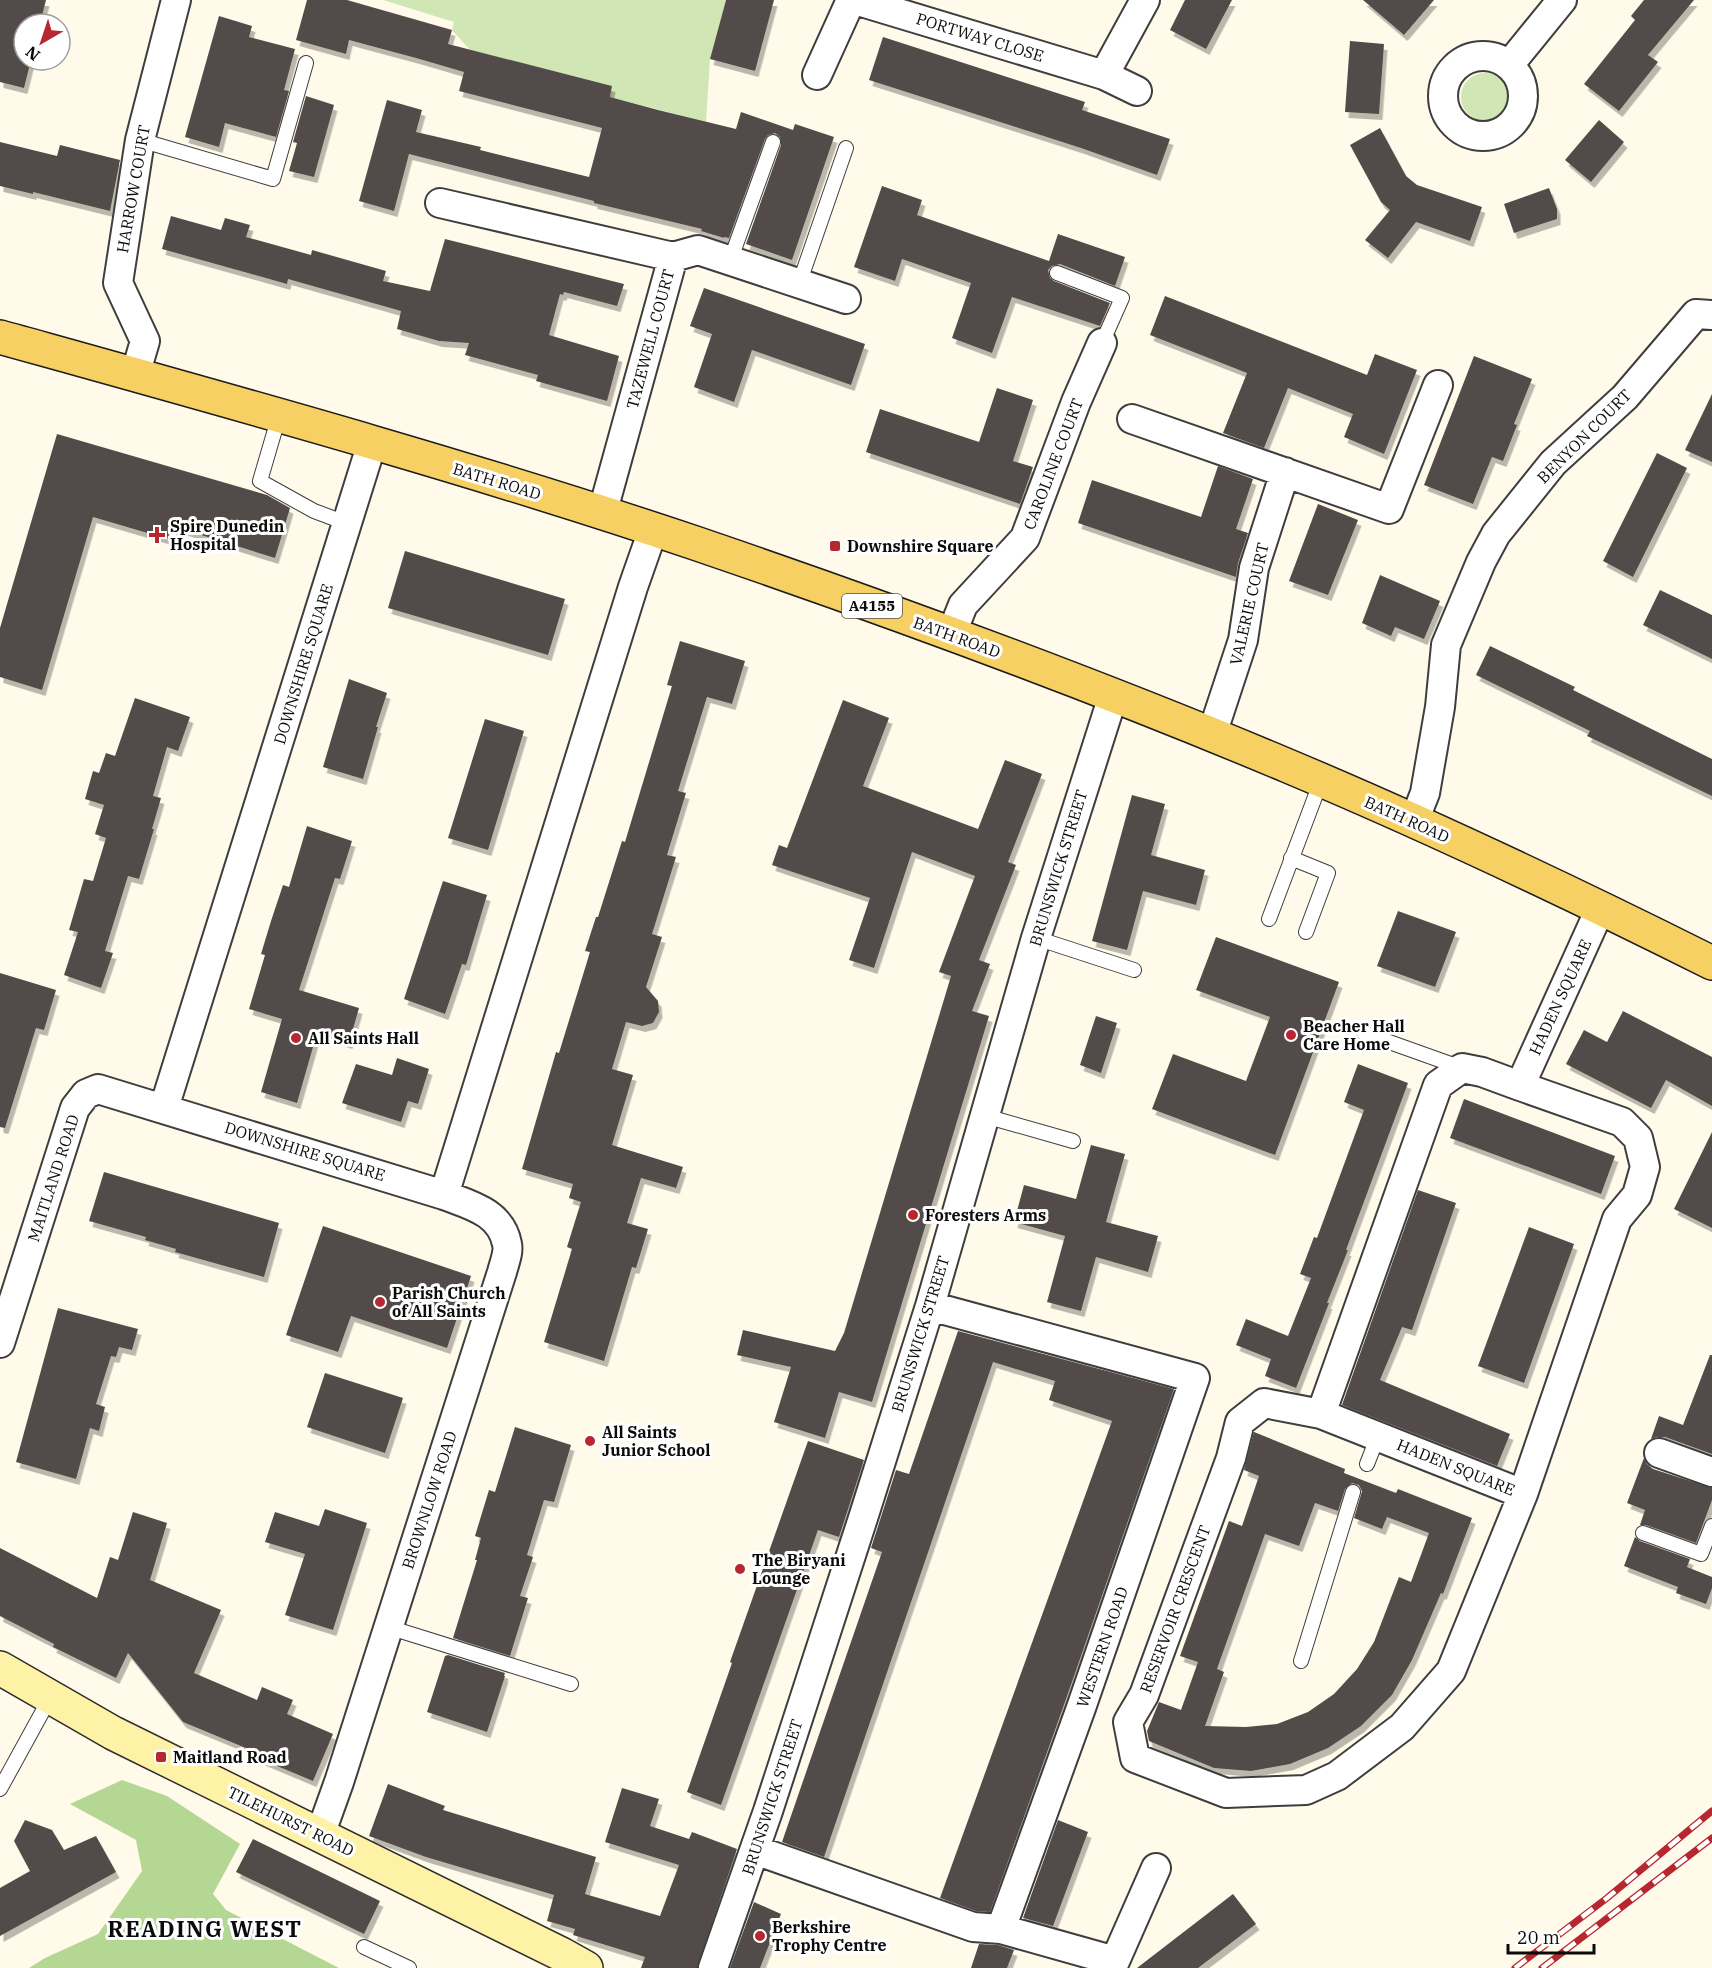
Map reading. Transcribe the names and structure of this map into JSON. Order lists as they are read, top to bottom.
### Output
{
  "streets": {
    "main road": ["BATH ROAD", "A4155"],
    "street": [
      "PORTWAY CLOSE",
      "HARROW COURT",
      "TAZEWELL COURT",
      "BENYON COURT",
      "CAROLINE COURT",
      "VALERIE COURT",
      "DOWNSHIRE SQUARE",
      "BRUNSWICK STREET",
      "HADEN SQUARE",
      "MAITLAND ROAD",
      "BROWNLOW ROAD",
      "RESERVOIR CRESCENT",
      "WESTERN ROAD",
      "TILEHURST ROAD"
    ]
  },
  "crossings": [
    ["HARROW COURT", "BATH ROAD"],
    ["TAZEWELL COURT", "BATH ROAD"],
    ["BENYON COURT", "BATH ROAD"],
    ["CAROLINE COURT", "BATH ROAD"],
    ["BATH ROAD", "VALERIE COURT"],
    ["BATH ROAD", "DOWNSHIRE SQUARE"],
    ["BATH ROAD", "BRUNSWICK STREET"],
    ["BATH ROAD", "HADEN SQUARE"],
    ["DOWNSHIRE SQUARE", "MAITLAND ROAD"],
    ["DOWNSHIRE SQUARE", "BROWNLOW ROAD"],
    ["BRUNSWICK STREET", "WESTERN ROAD"],
    ["HADEN SQUARE", "RESERVOIR CRESCENT"],
    ["BROWNLOW ROAD", "TILEHURST ROAD"]
  ],
  "districts": ["READING WEST"],
  "places": {
    "health": ["Spire Dunedin Hospital"],
    "transit": ["Downshire Square", "Maitland Road"],
    "other": [
      "Beacher Hall Care Home",
      "All Saints Hall",
      "Foresters Arms",
      "Parish Church of All Saints",
      "All Saints Junior School",
      "The Biryani Lounge",
      "Berkshire Trophy Centre"
    ]
  },
  "scale_bar": "20 m",
  "north": "bottom left"
}
